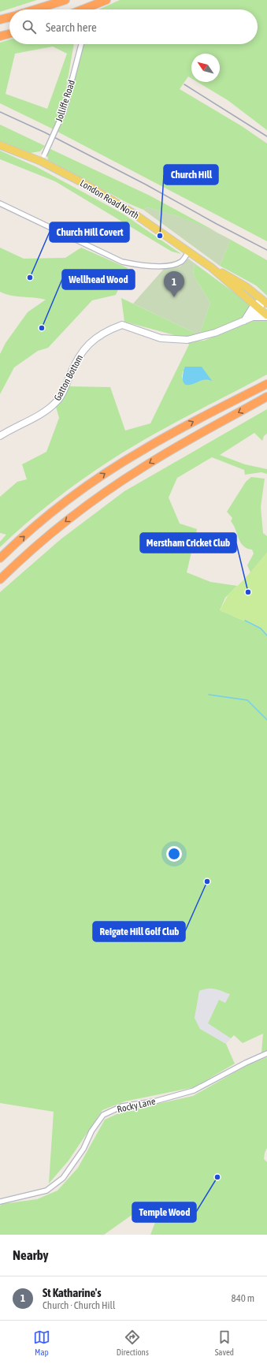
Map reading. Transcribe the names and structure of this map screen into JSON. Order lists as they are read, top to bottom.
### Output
{
  "streets": {
    "main road": ["London Road North"],
    "street": ["Jolliffe Road", "Gatton Bottom", "Rocky Lane"]
  },
  "crossings": [
    ["Jolliffe Road", "London Road North"],
    ["London Road North", "Gatton Bottom"]
  ],
  "places": [
    "Church Hill",
    "Church Hill Covert",
    "Wellhead Wood",
    "Merstham Cricket Club",
    "Reigate Hill Golf Club",
    "Temple Wood"
  ],
  "north": "top left",
  "page": {
    "search": "Search here",
    "pins": "1",
    "heading": "Nearby",
    "list": [
      {
        "mark": "1",
        "name": "St Katharine's",
        "note": "Church · Church Hill",
        "value": "840 m"
      }
    ],
    "nav": ["Map", "Directions", "Saved"]
  }
}
